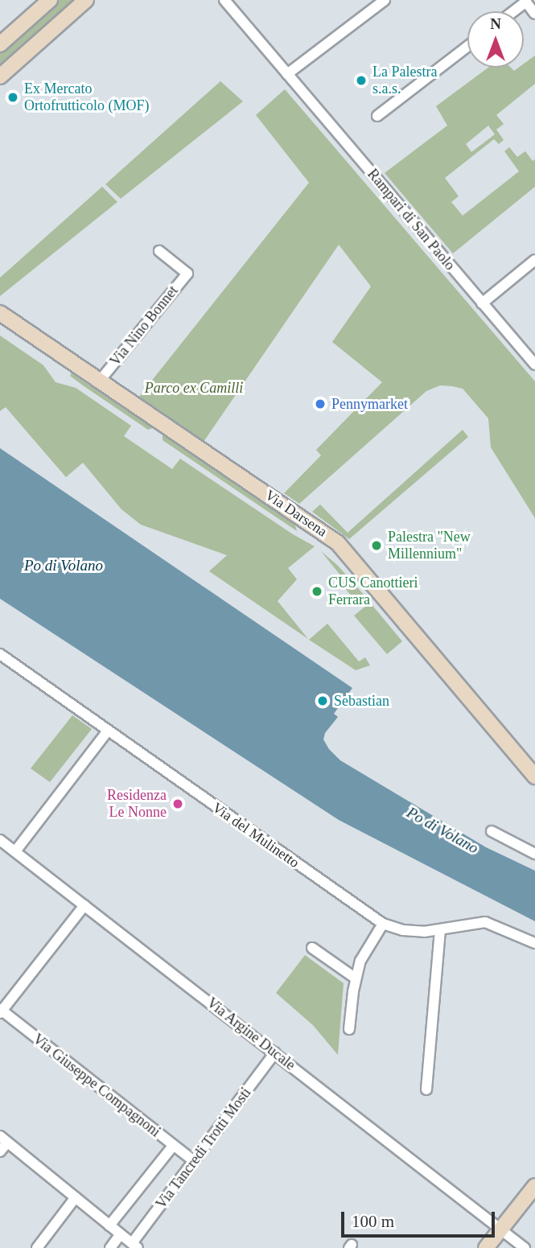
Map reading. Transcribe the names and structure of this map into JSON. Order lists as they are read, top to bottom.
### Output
{
  "streets": {
    "main road": ["Via Darsena"],
    "street": [
      "Rampari di San Paolo",
      "Via Nino Bonnet",
      "Via del Mulinetto",
      "Via Argine Ducale",
      "Via Giuseppe Compagnoni",
      "Via Tancredi Trotti Mosti"
    ]
  },
  "crossings": [
    ["Via Nino Bonnet", "Via Darsena"],
    ["Via Argine Ducale", "Via Tancredi Trotti Mosti"],
    ["Via Giuseppe Compagnoni", "Via Tancredi Trotti Mosti"]
  ],
  "water": ["Po di Volano"],
  "parks": ["Parco ex Camilli"],
  "places": [
    "La Palestra s.a.s.",
    "Ex Mercato Ortofrutticolo (MOF)",
    "Pennymarket",
    "Palestra \"New Millennium\"",
    "CUS Canottieri Ferrara",
    "Sebastian",
    "Residenza Le Nonne"
  ],
  "scale_bar": "100 m",
  "north": "top"
}
